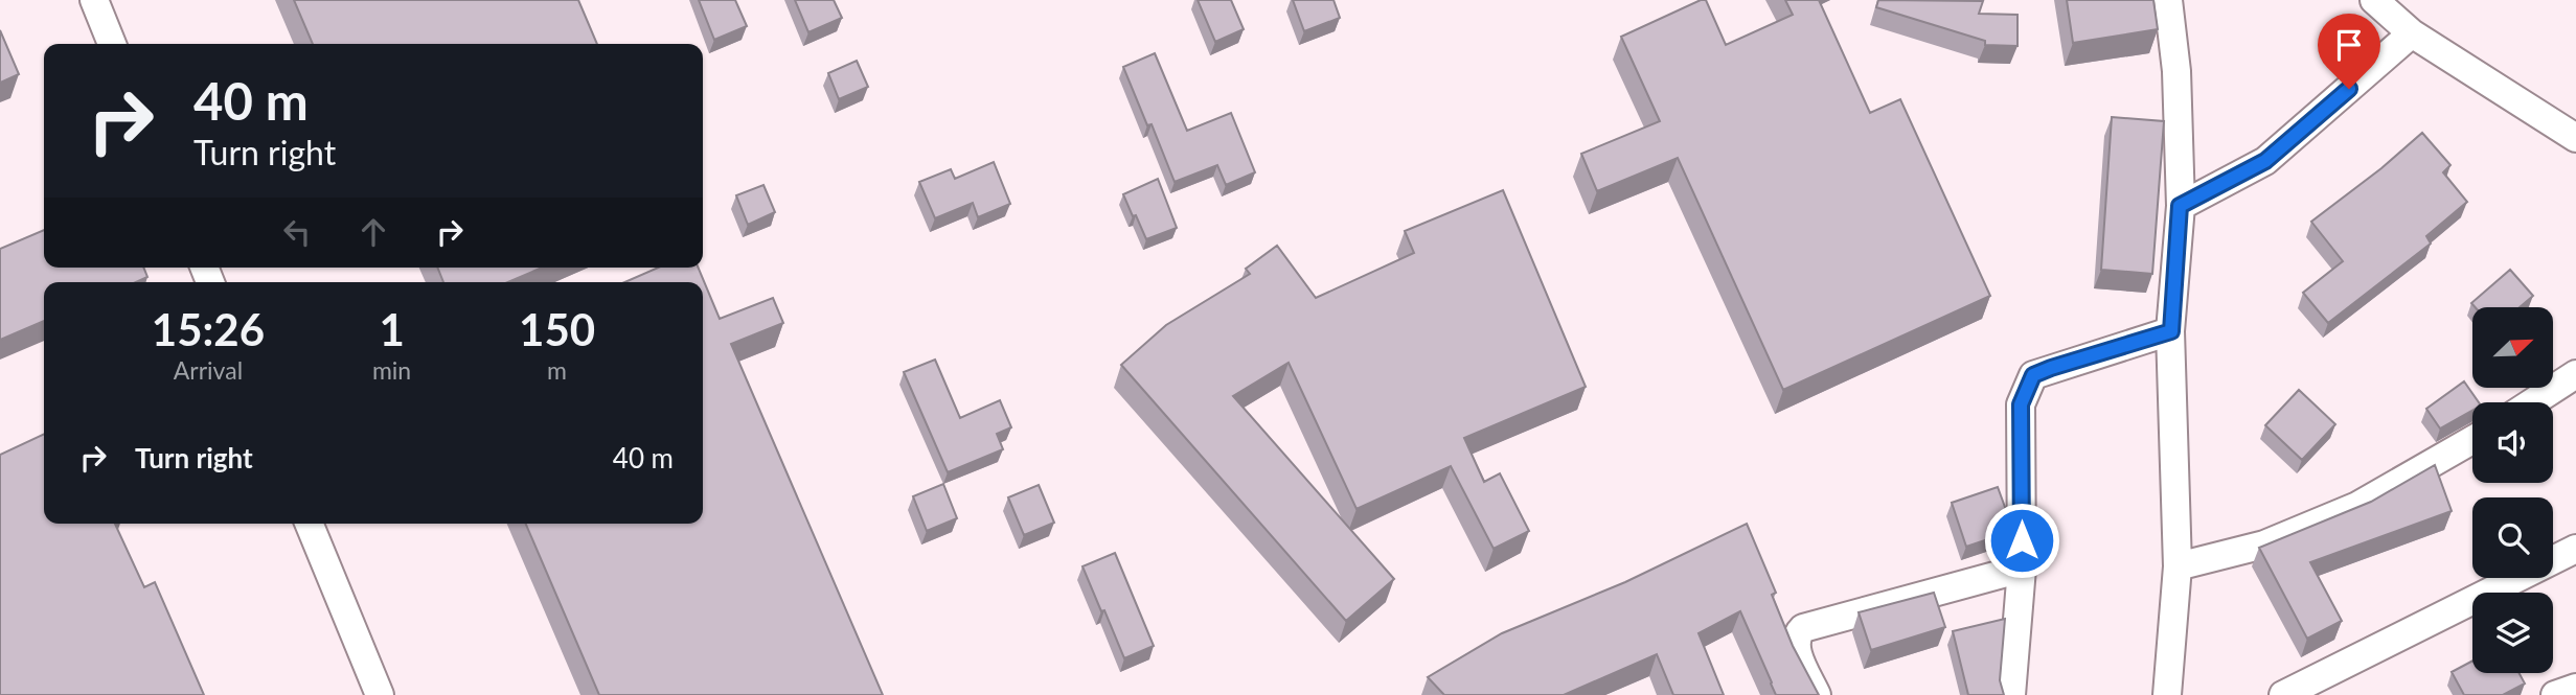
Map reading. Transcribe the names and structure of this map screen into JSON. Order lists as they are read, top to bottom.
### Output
{
  "north": "top right",
  "page": {
    "turn": ["40 m", "Turn right"],
    "eta": [
      "15:26",
      "Arrival",
      "1",
      "min",
      "150",
      "m"
    ],
    "list": [
      {
        "name": "Turn right",
        "value": "40 m"
      }
    ]
  }
}
